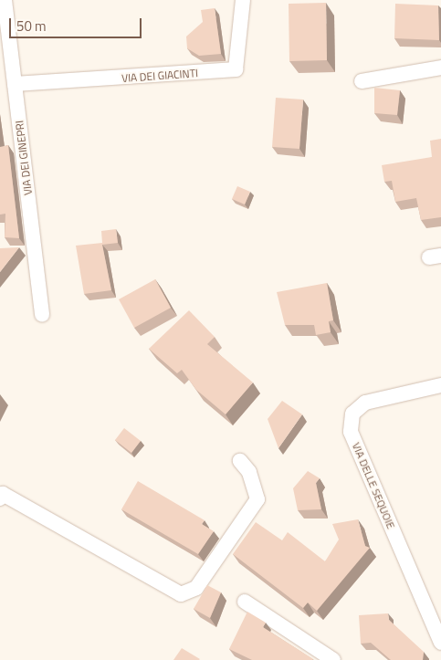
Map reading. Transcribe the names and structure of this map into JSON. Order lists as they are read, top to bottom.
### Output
{
  "streets": {
    "street": ["VIA DEI GIACINTI", "VIA DEI GINEPRI", "VIA DELLE SEQUOIE"]
  },
  "crossings": [
    ["VIA DEI GIACINTI", "VIA DEI GINEPRI"]
  ],
  "scale_bar": "50 m"
}
